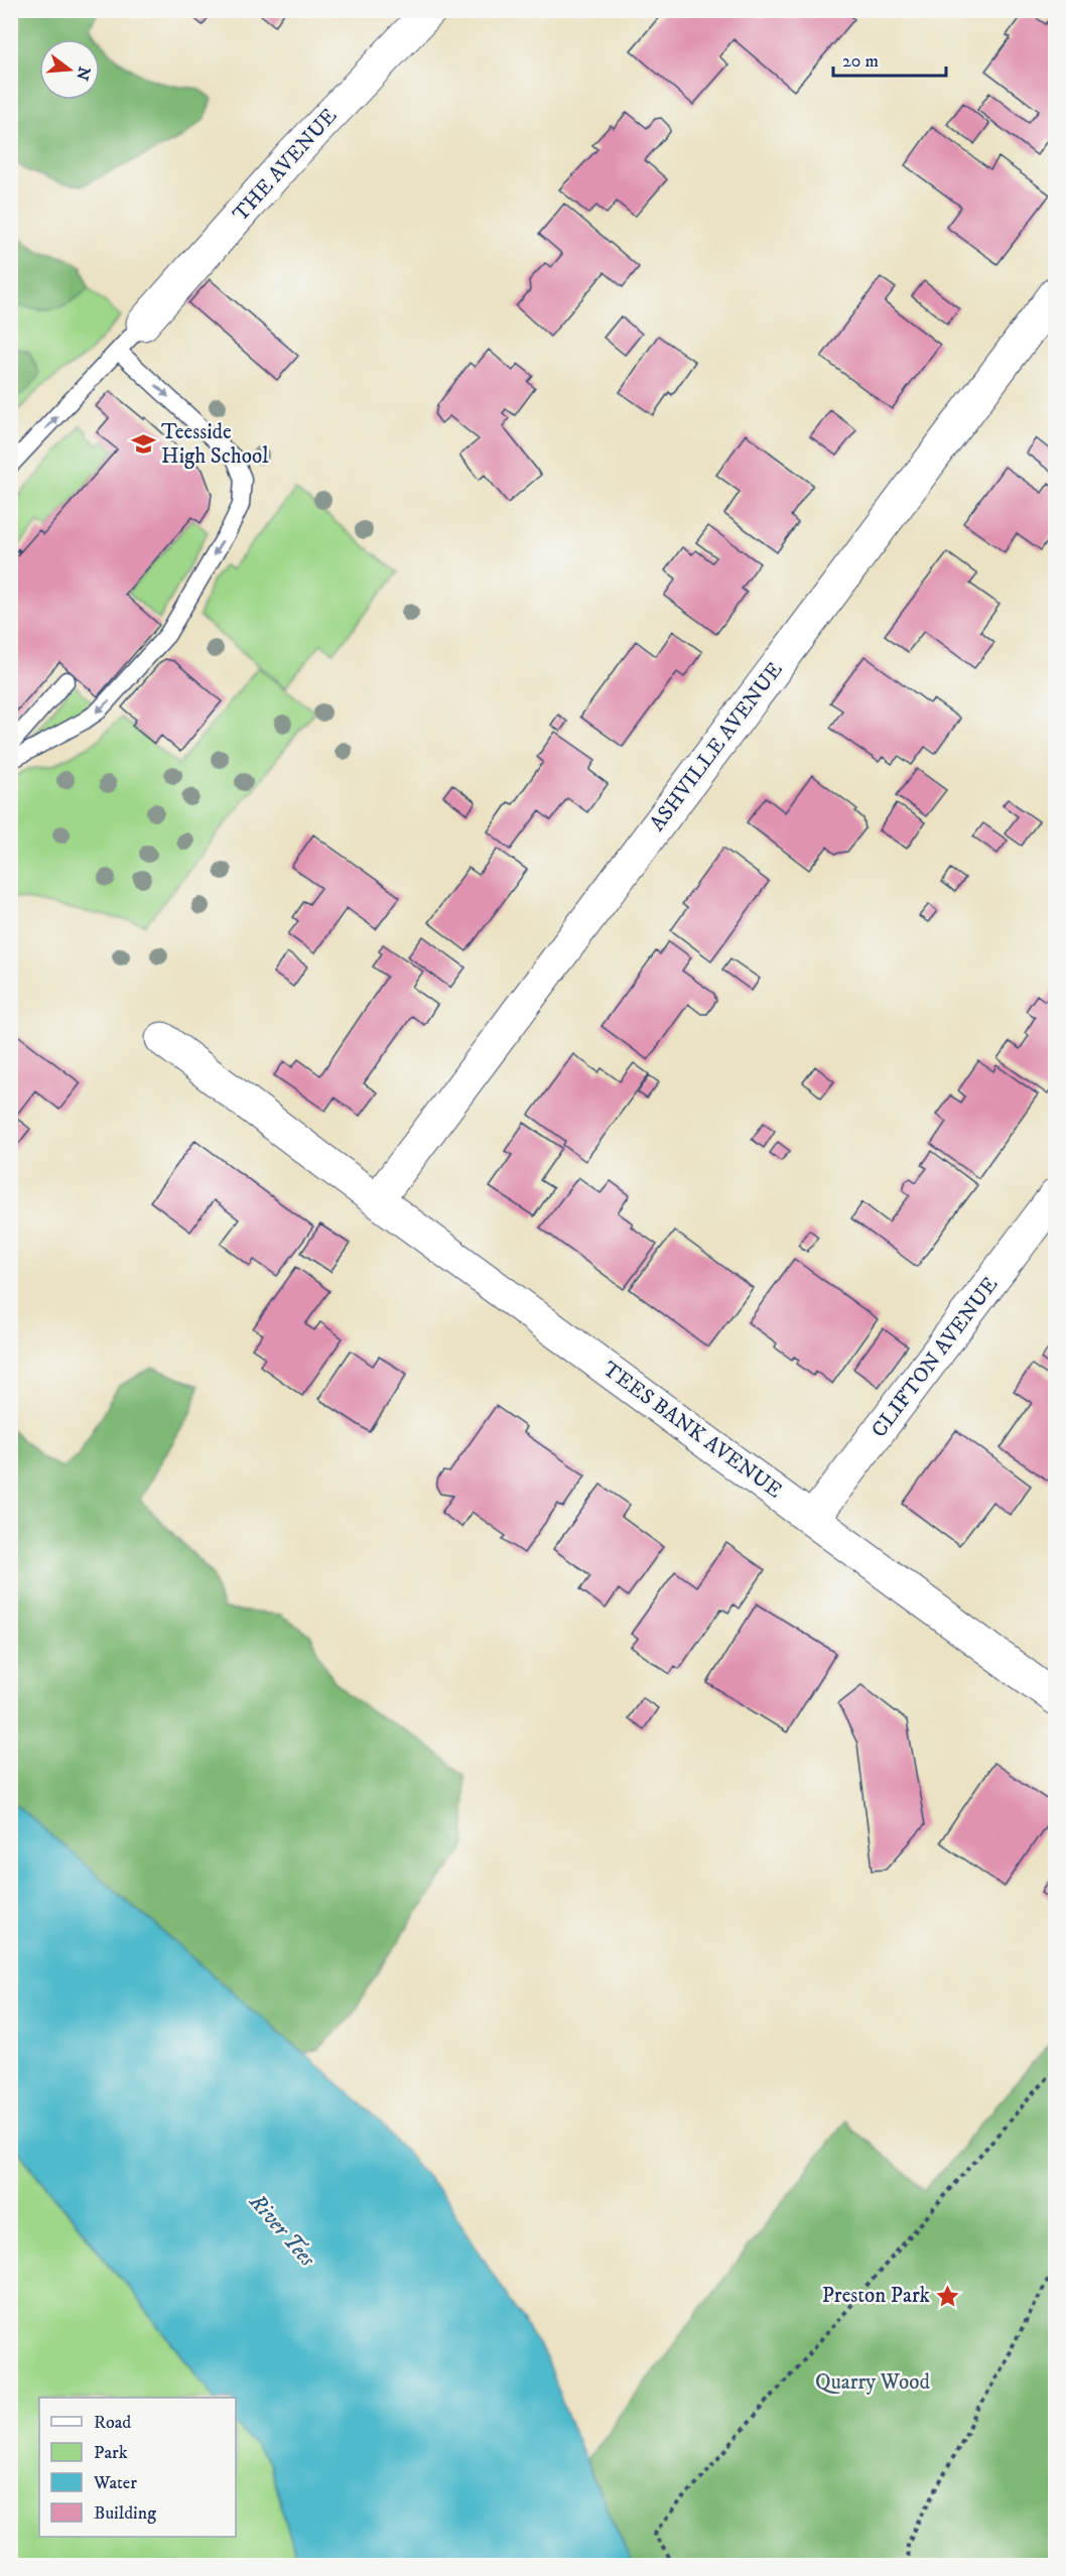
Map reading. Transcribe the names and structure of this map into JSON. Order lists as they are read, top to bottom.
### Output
{
  "streets": {
    "street": [
      "THE AVENUE",
      "ASHVILLE AVENUE",
      "CLIFTON AVENUE",
      "TEES BANK AVENUE"
    ]
  },
  "crossings": [
    ["ASHVILLE AVENUE", "TEES BANK AVENUE"],
    ["CLIFTON AVENUE", "TEES BANK AVENUE"]
  ],
  "water": ["River Tees"],
  "parks": ["Quarry Wood"],
  "places": {
    "school or university": ["Teesside High School"],
    "place": ["Preston Park"]
  },
  "legend": [
    "Road",
    "Park",
    "Water",
    "Building"
  ],
  "scale_bar": "20 m",
  "north": "right"
}
